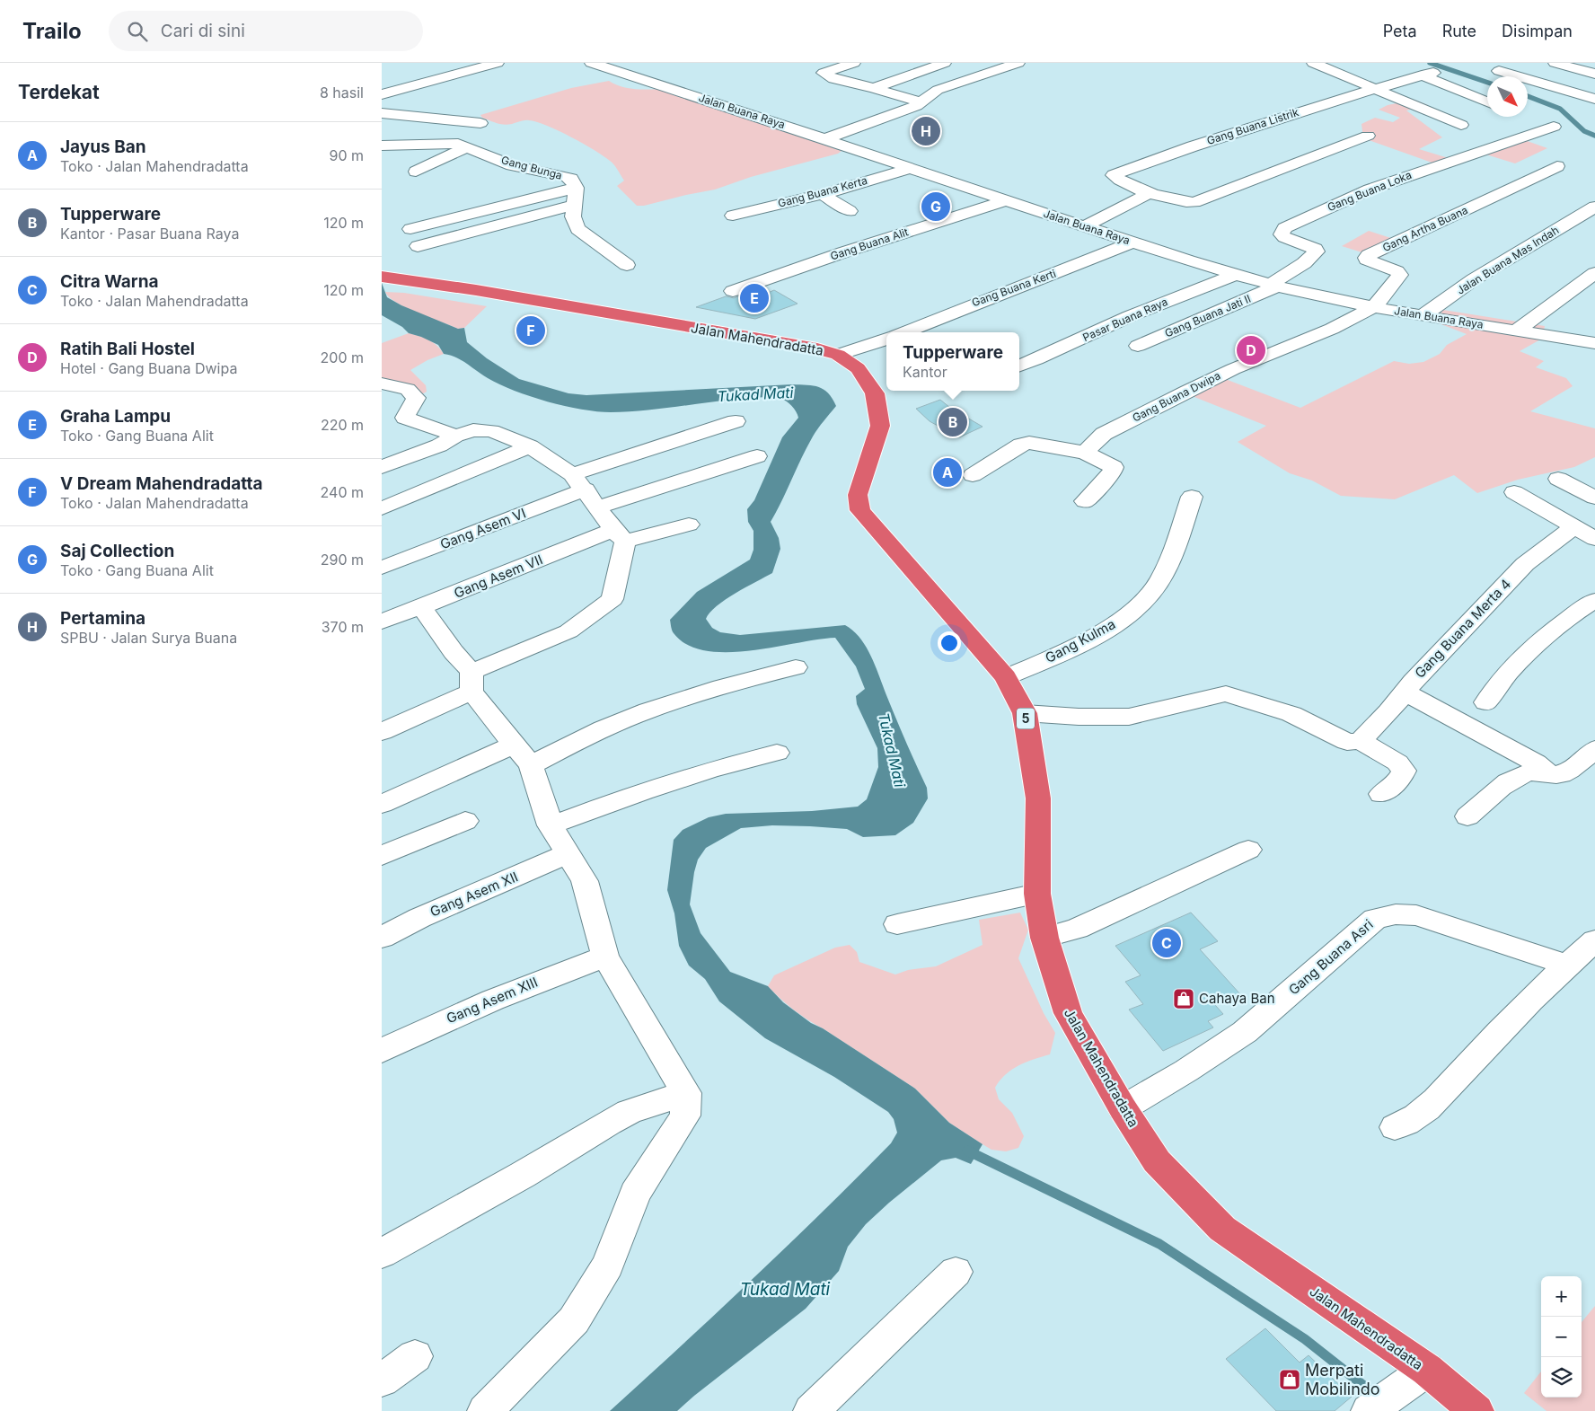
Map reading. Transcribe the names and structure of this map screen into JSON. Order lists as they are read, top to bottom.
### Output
{
  "streets": {
    "highway": ["Jalan Mahendradatta", "5"],
    "street": [
      "Jalan Buana Raya",
      "Gang Buana Listrik",
      "Gang Bunga",
      "Gang Buana Loka",
      "Gang Buana Kerta",
      "Gang Artha Buana",
      "Gang Buana Alit",
      "Jalan Buana Mas Indah",
      "Gang Buana Kerti",
      "Gang Buana Jati II",
      "Pasar Buana Raya",
      "Gang Buana Dwipa",
      "Gang Asem VI",
      "Gang Asem VII",
      "Gang Buana Merta 4",
      "Gang Kulma",
      "Gang Asem XII",
      "Gang Buana Asri",
      "Gang Asem XIII"
    ]
  },
  "crossings": [
    ["Jalan Buana Raya", "Gang Buana Loka"],
    ["Jalan Buana Raya", "Gang Buana Kerta"],
    ["Jalan Buana Raya", "Gang Artha Buana"],
    ["Jalan Buana Raya", "Gang Buana Alit"],
    ["Jalan Buana Raya", "Jalan Buana Mas Indah"],
    ["Jalan Buana Raya", "Gang Buana Kerti"],
    ["Jalan Buana Raya", "Gang Buana Jati II"],
    ["Jalan Buana Raya", "Pasar Buana Raya"],
    ["Jalan Buana Raya", "Gang Buana Dwipa"],
    ["Gang Buana Loka", "Gang Buana Jati II"],
    ["Gang Artha Buana", "Gang Buana Dwipa"],
    ["Jalan Mahendradatta", "Gang Kulma"],
    ["Jalan Mahendradatta", "Gang Buana Asri"]
  ],
  "water": ["Tukad Mati"],
  "places": {
    "shop": ["Cahaya Ban", "Merpati Mobilindo"]
  },
  "north": "bottom right",
  "page": {
    "header": "Trailo",
    "search": "Cari di sini",
    "nav": ["Peta", "Rute", "Disimpan"],
    "heading": ["Terdekat", "8 hasil"],
    "pins": [
      "H",
      "G",
      "E",
      "F",
      "D",
      "B",
      "A",
      "C"
    ],
    "list": [
      {
        "mark": "A",
        "name": "Jayus Ban",
        "note": "Toko · Jalan Mahendradatta",
        "value": "90 m"
      },
      {
        "mark": "B",
        "name": "Tupperware",
        "note": "Kantor · Pasar Buana Raya",
        "value": "120 m"
      },
      {
        "mark": "C",
        "name": "Citra Warna",
        "note": "Toko · Jalan Mahendradatta",
        "value": "120 m"
      },
      {
        "mark": "D",
        "name": "Ratih Bali Hostel",
        "note": "Hotel · Gang Buana Dwipa",
        "value": "200 m"
      },
      {
        "mark": "E",
        "name": "Graha Lampu",
        "note": "Toko · Gang Buana Alit",
        "value": "220 m"
      },
      {
        "mark": "F",
        "name": "V Dream Mahendradatta",
        "note": "Toko · Jalan Mahendradatta",
        "value": "240 m"
      },
      {
        "mark": "G",
        "name": "Saj Collection",
        "note": "Toko · Gang Buana Alit",
        "value": "290 m"
      },
      {
        "mark": "H",
        "name": "Pertamina",
        "note": "SPBU · Jalan Surya Buana",
        "value": "370 m"
      }
    ],
    "popup": ["Tupperware", "Kantor"],
    "map_buttons": ["+", "−"]
  }
}
